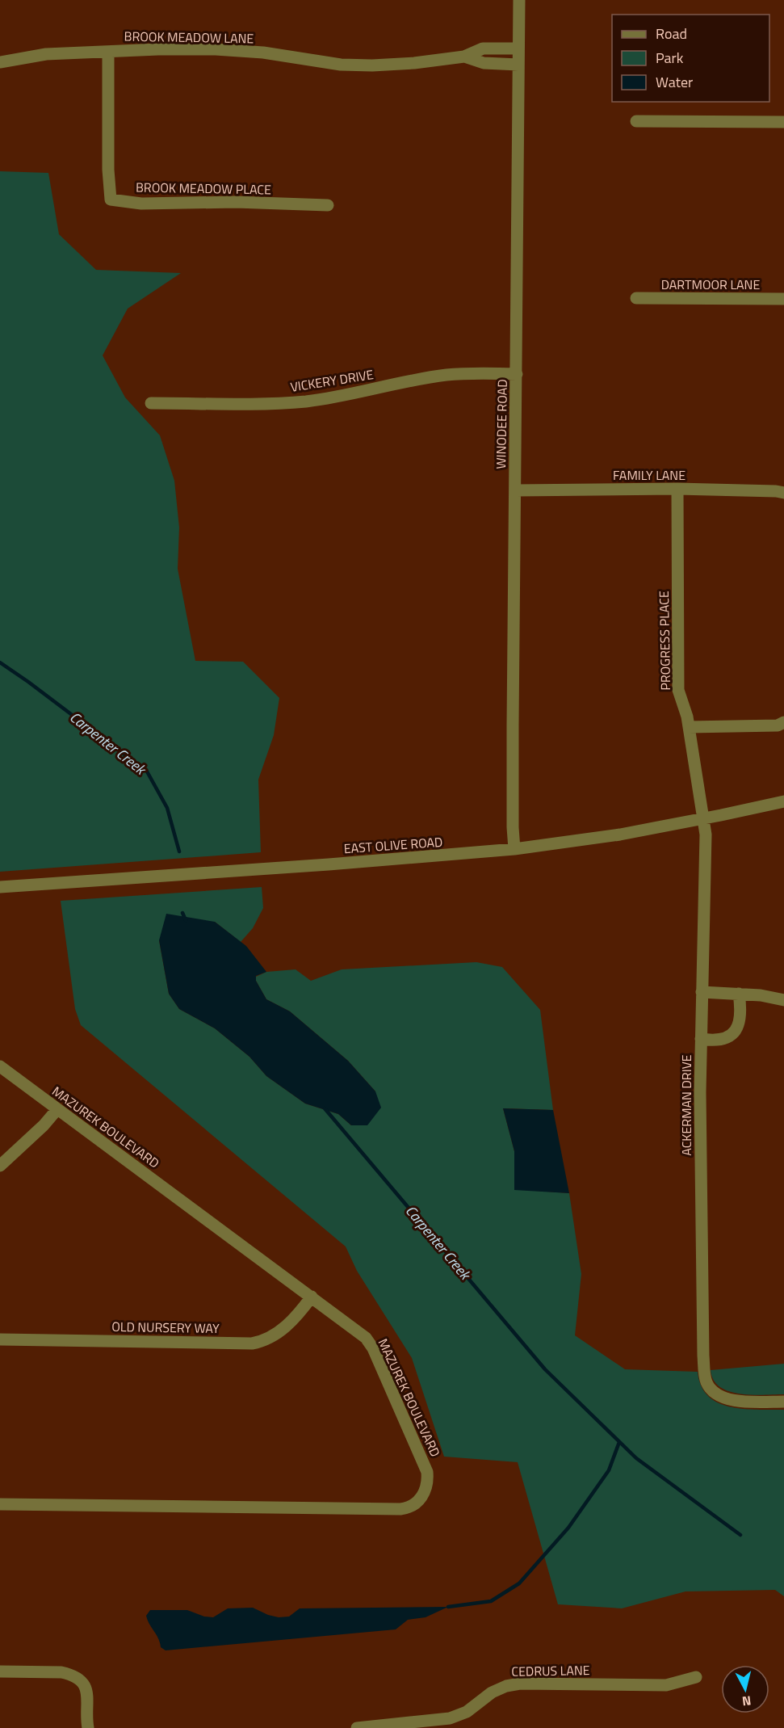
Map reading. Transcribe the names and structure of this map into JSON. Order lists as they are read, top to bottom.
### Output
{
  "streets": {
    "street": [
      "BROOK MEADOW LANE",
      "BROOK MEADOW PLACE",
      "DARTMOOR LANE",
      "VICKERY DRIVE",
      "WINODEE ROAD",
      "FAMILY LANE",
      "PROGRESS PLACE",
      "EAST OLIVE ROAD",
      "ACKERMAN DRIVE",
      "MAZUREK BOULEVARD",
      "OLD NURSERY WAY",
      "CEDRUS LANE"
    ]
  },
  "crossings": [
    ["BROOK MEADOW LANE", "BROOK MEADOW PLACE"],
    ["BROOK MEADOW LANE", "WINODEE ROAD"],
    ["VICKERY DRIVE", "WINODEE ROAD"],
    ["WINODEE ROAD", "FAMILY LANE"],
    ["WINODEE ROAD", "EAST OLIVE ROAD"],
    ["FAMILY LANE", "PROGRESS PLACE"],
    ["PROGRESS PLACE", "EAST OLIVE ROAD"],
    ["PROGRESS PLACE", "ACKERMAN DRIVE"],
    ["EAST OLIVE ROAD", "ACKERMAN DRIVE"],
    ["MAZUREK BOULEVARD", "OLD NURSERY WAY"]
  ],
  "water": ["Carpenter Creek"],
  "legend": ["Road", "Park", "Water"],
  "north": "bottom"
}
